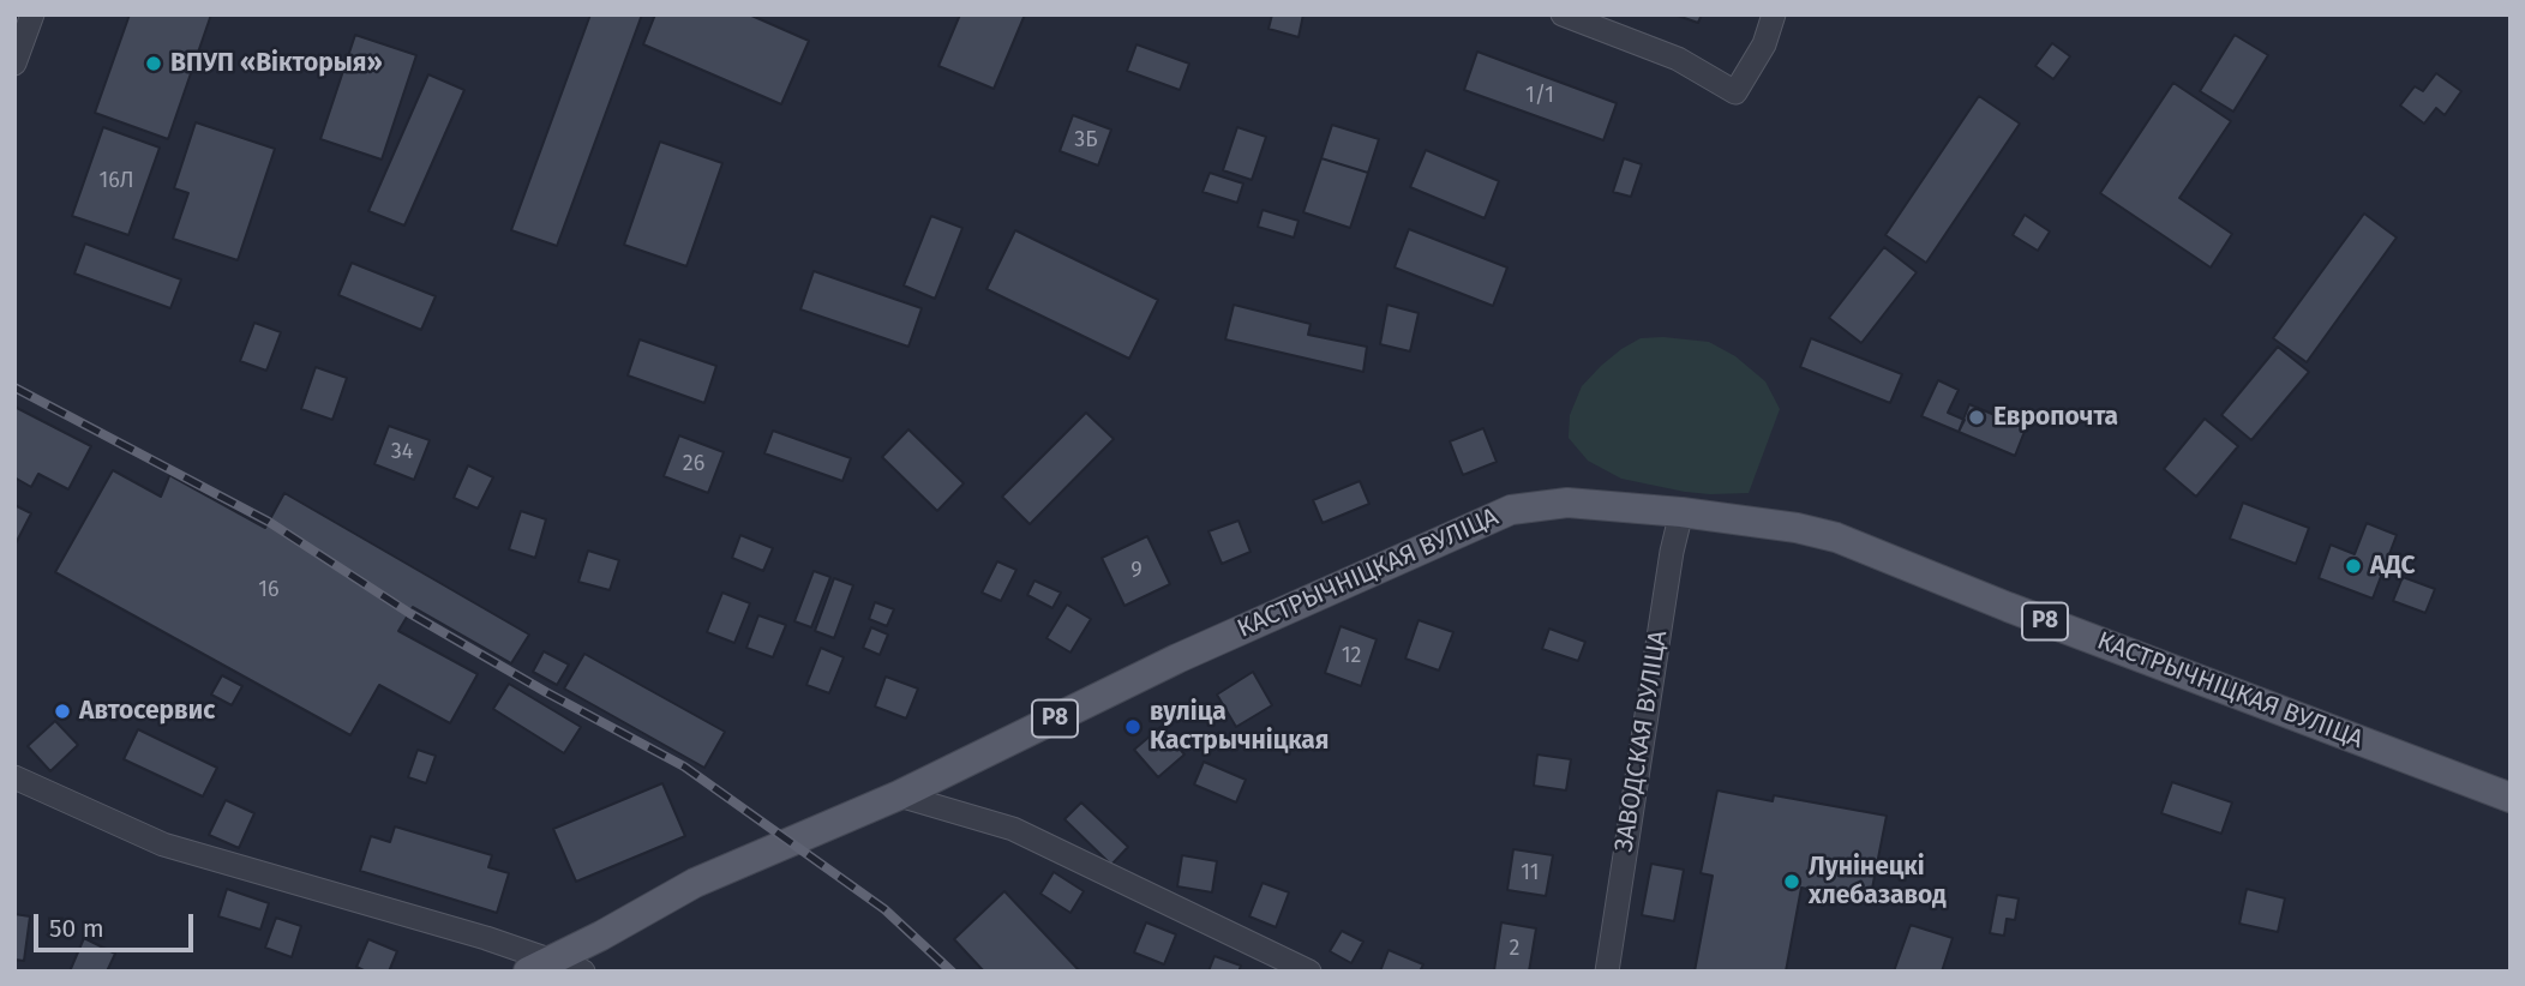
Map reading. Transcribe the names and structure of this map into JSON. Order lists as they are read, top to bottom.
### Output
{
  "streets": {
    "main road": ["КАСТРЫЧНІЦКАЯ ВУЛІЦА", "Р8"],
    "street": ["ЗАВОДСКАЯ ВУЛІЦА"]
  },
  "crossings": [
    ["КАСТРЫЧНІЦКАЯ ВУЛІЦА", "ЗАВОДСКАЯ ВУЛІЦА"]
  ],
  "places": [
    "ВПУП «Вікторыя»",
    "Европочта",
    "АДС",
    "Автосервис",
    "вуліца Кастрычніцкая",
    "Лунінецкі хлебазавод"
  ],
  "house_numbers": [
    "1/1",
    "3Б",
    "16Л",
    "34",
    "26",
    "9",
    "16",
    "12",
    "11",
    "2"
  ],
  "scale_bar": "50 m"
}
